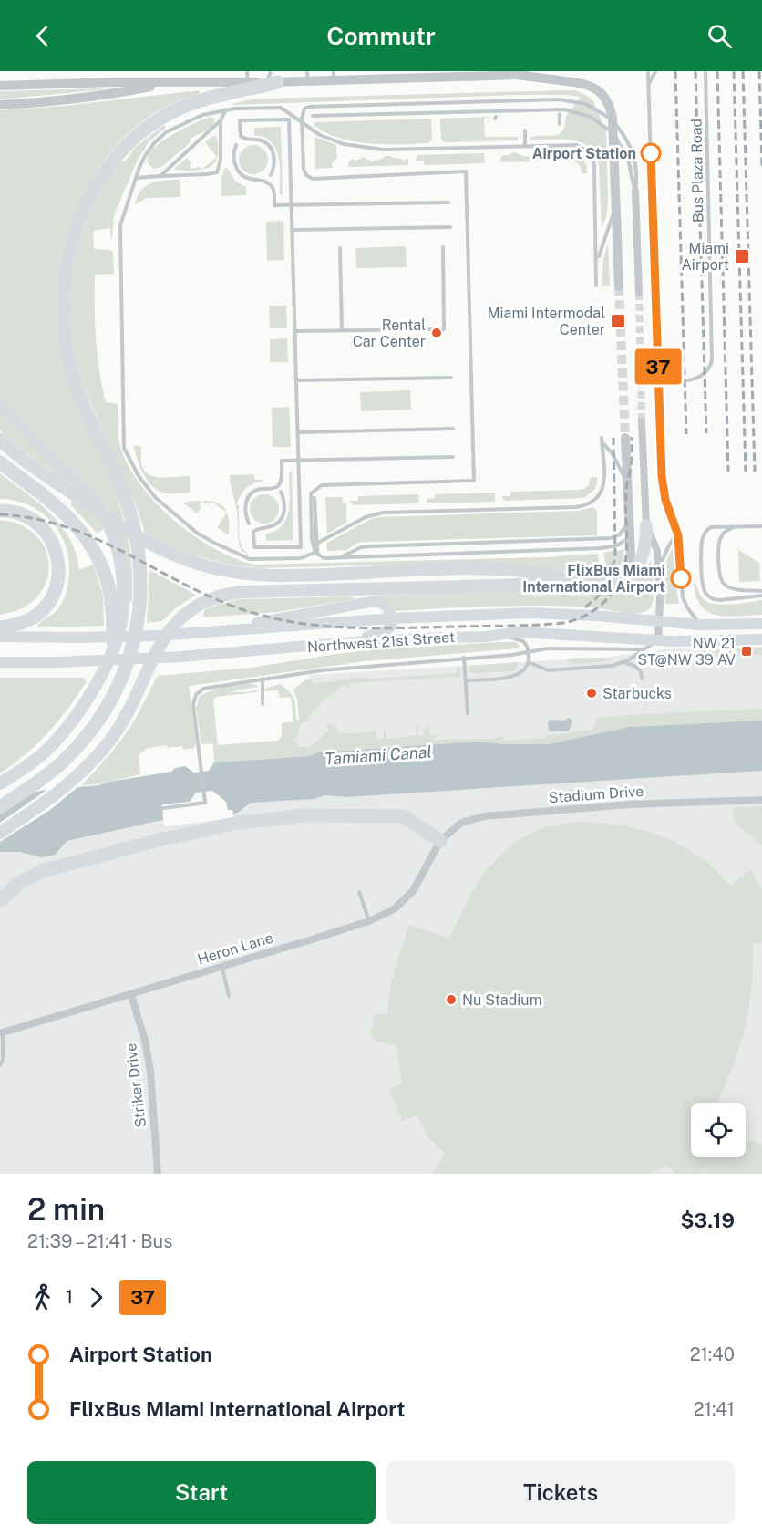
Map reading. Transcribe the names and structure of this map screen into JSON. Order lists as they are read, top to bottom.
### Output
{
  "streets": {
    "main road": ["Northwest 21st Street"],
    "street": ["Stadium Drive", "Heron Lane", "Striker Drive"],
    "lane": ["Bus Plaza Road"]
  },
  "crossings": [
    ["Stadium Drive", "Heron Lane"],
    ["Heron Lane", "Striker Drive"]
  ],
  "water": ["Tamiami Canal"],
  "places": {
    "other": [
      "Airport Station",
      "Rental Car Center",
      "FlixBus Miami International Airport",
      "Starbucks",
      "Nu Stadium"
    ],
    "transit": ["Miami Airport", "Miami Intermodal Center", "NW 21 ST@NW 39 AV"]
  },
  "lines": ["bus line 37"],
  "page": {
    "header": "Commutr",
    "on_map": "37",
    "heading": ["2 min", "21:39 – 21:41 · Bus", "$3.19"],
    "legs": ["1", "37"],
    "list": [
      {
        "name": "Airport Station",
        "value": "21:40"
      },
      {
        "name": "FlixBus Miami International Airport",
        "value": "21:41"
      }
    ],
    "buttons": ["Start", "Tickets"]
  }
}
